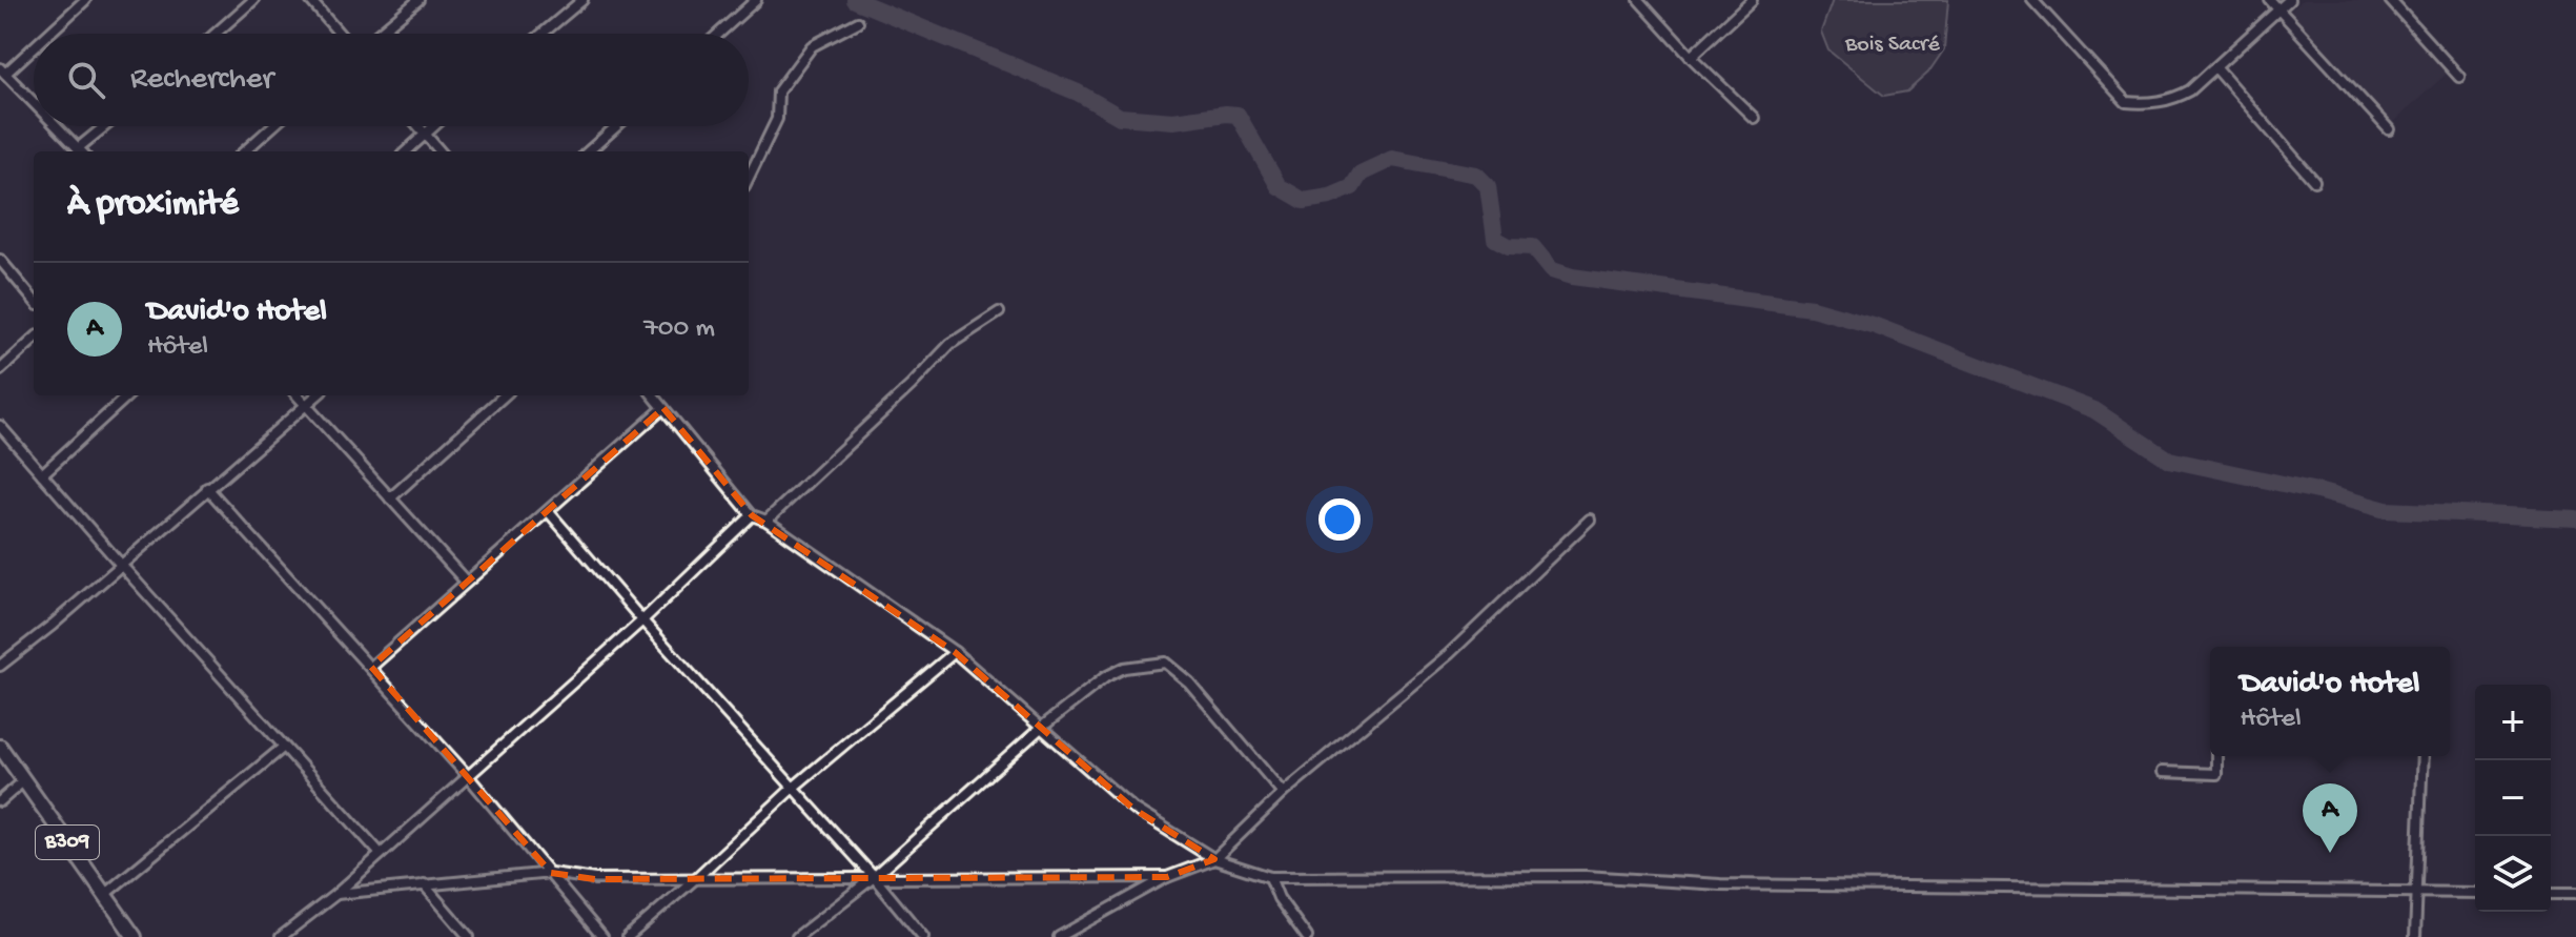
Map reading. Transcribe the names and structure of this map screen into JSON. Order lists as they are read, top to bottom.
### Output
{
  "streets": {
    "main road": ["B309"]
  },
  "parks": ["Bois Sacré"],
  "page": {
    "search": "Rechercher",
    "heading": "À proximité",
    "list": [
      {
        "mark": "A",
        "name": "David'o Hotel",
        "note": "Hôtel",
        "value": "700 m"
      }
    ],
    "popup": ["David'o Hotel", "Hôtel"],
    "map_buttons": ["+", "−"],
    "pins": "A"
  }
}
